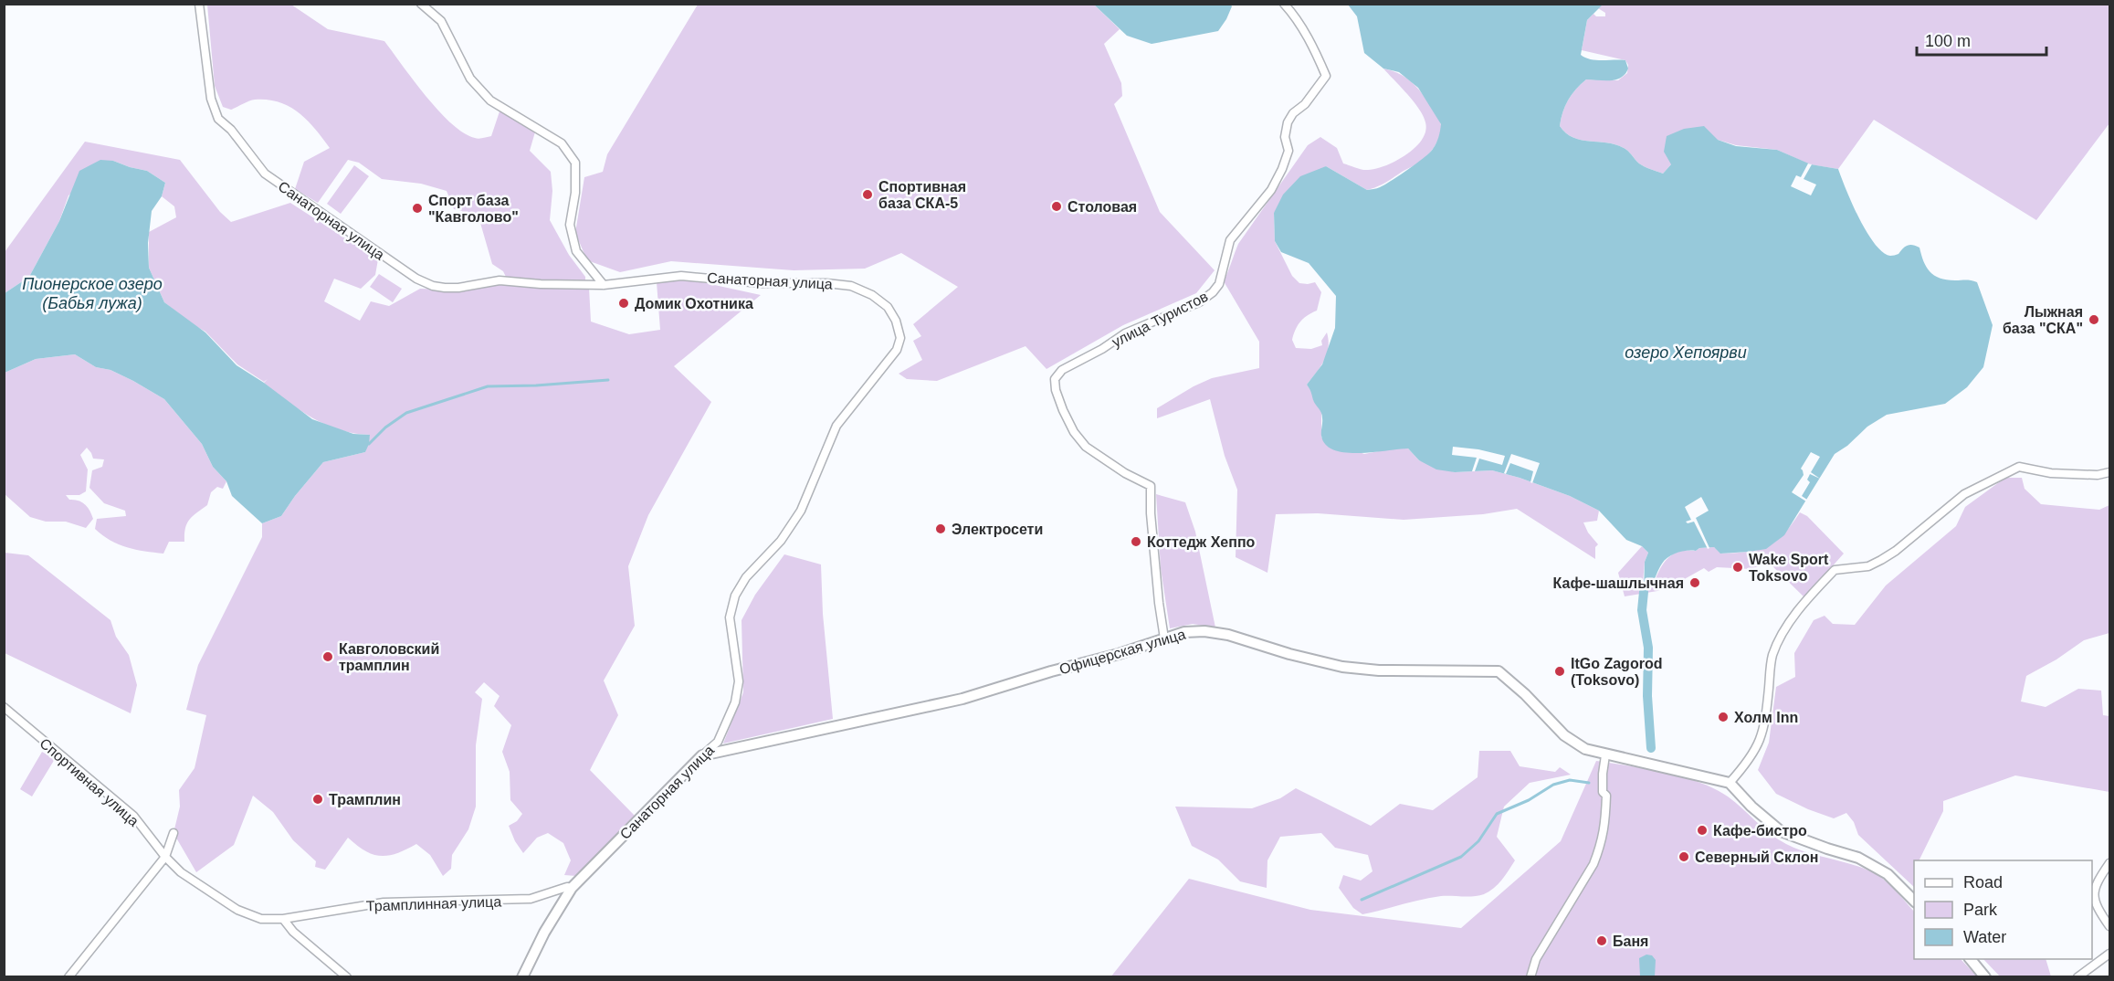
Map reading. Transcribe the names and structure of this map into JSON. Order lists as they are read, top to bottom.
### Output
{
  "streets": {
    "street": [
      "Санаторная улица",
      "улица Туристов",
      "Офицерская улица",
      "Спортивная улица",
      "Трамплинная улица"
    ]
  },
  "crossings": [
    ["Санаторная улица", "Офицерская улица"],
    ["Санаторная улица", "Трамплинная улица"],
    ["улица Туристов", "Офицерская улица"],
    ["Спортивная улица", "Трамплинная улица"]
  ],
  "water": ["Пионерское озеро (Бабья лужа)", "озеро Хепоярви"],
  "places": [
    "Спортивная база СКА-5",
    "Столовая",
    "Спорт база \"Кавголово\"",
    "Домик Охотника",
    "Лыжная база \"СКА\"",
    "Электросети",
    "Коттедж Хеппо",
    "Wake Sport Toksovo",
    "Кафе-шашлычная",
    "Кавголовский трамплин",
    "ItGo Zagorod (Toksovo)",
    "Холм Inn",
    "Трамплин",
    "Кафе-бистро",
    "Северный Склон",
    "Баня"
  ],
  "legend": ["Road", "Park", "Water"],
  "scale_bar": "100 m"
}
